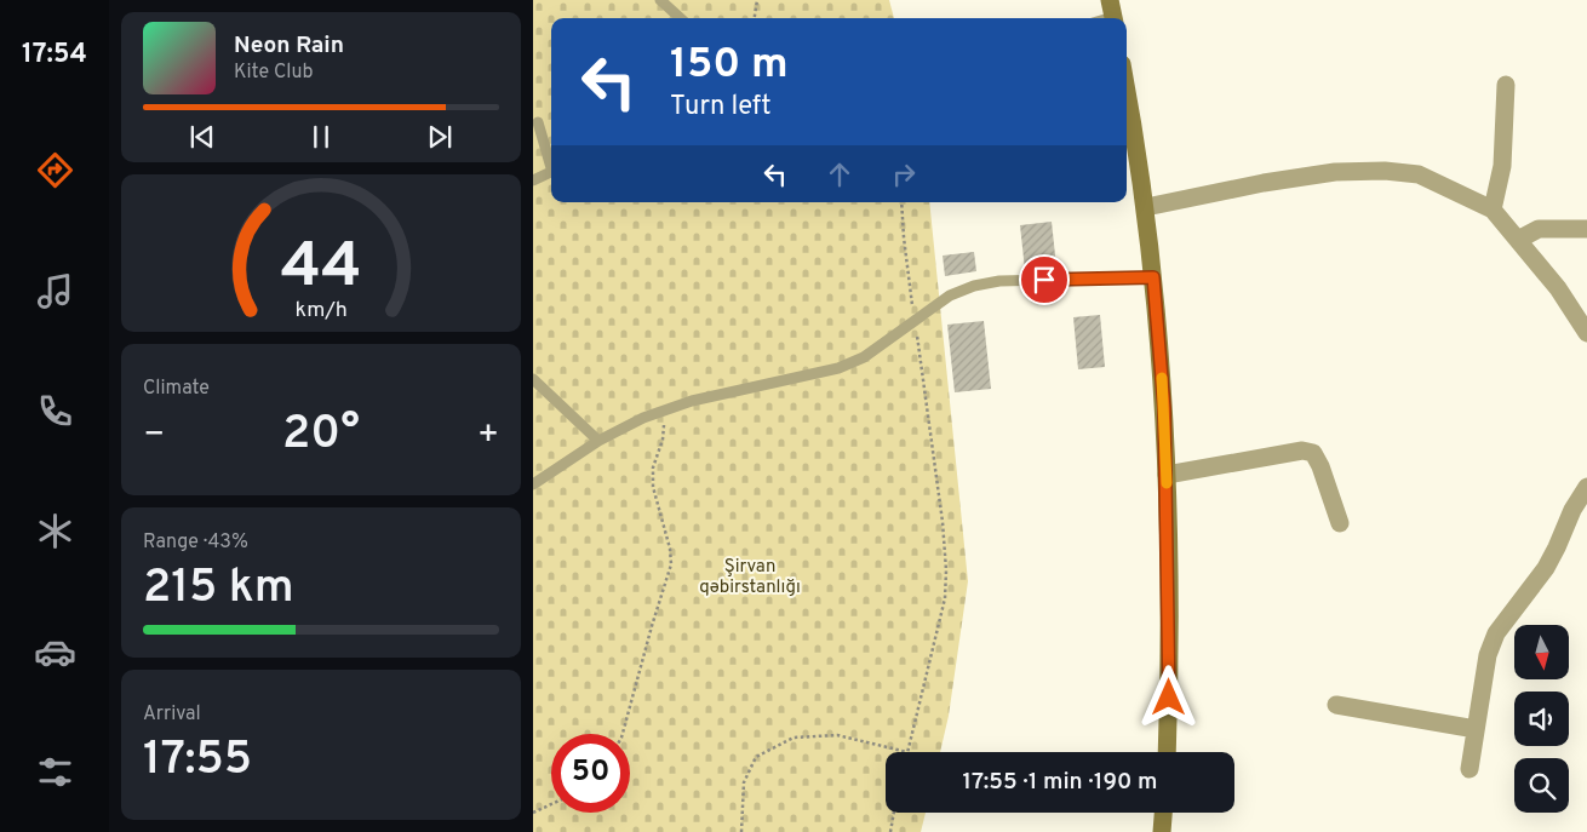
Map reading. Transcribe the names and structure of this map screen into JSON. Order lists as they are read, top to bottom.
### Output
{
  "parks": ["Şirvan qəbirstanlığı"],
  "north": "bottom",
  "page": {
    "tabs": "17:54",
    "turn": ["150 m", "Turn left"],
    "song": ["Neon Rain", "Kite Club"],
    "tile": [
      "Climate",
      ["Range · 43%", "215 km"],
      ["Arrival", "17:55"]
    ],
    "heat": ["−", "20°", "+"],
    "limit": "50",
    "trip": "17:55 · 1 min · 190 m",
    "gauge": ["44", "km/h"]
  }
}
